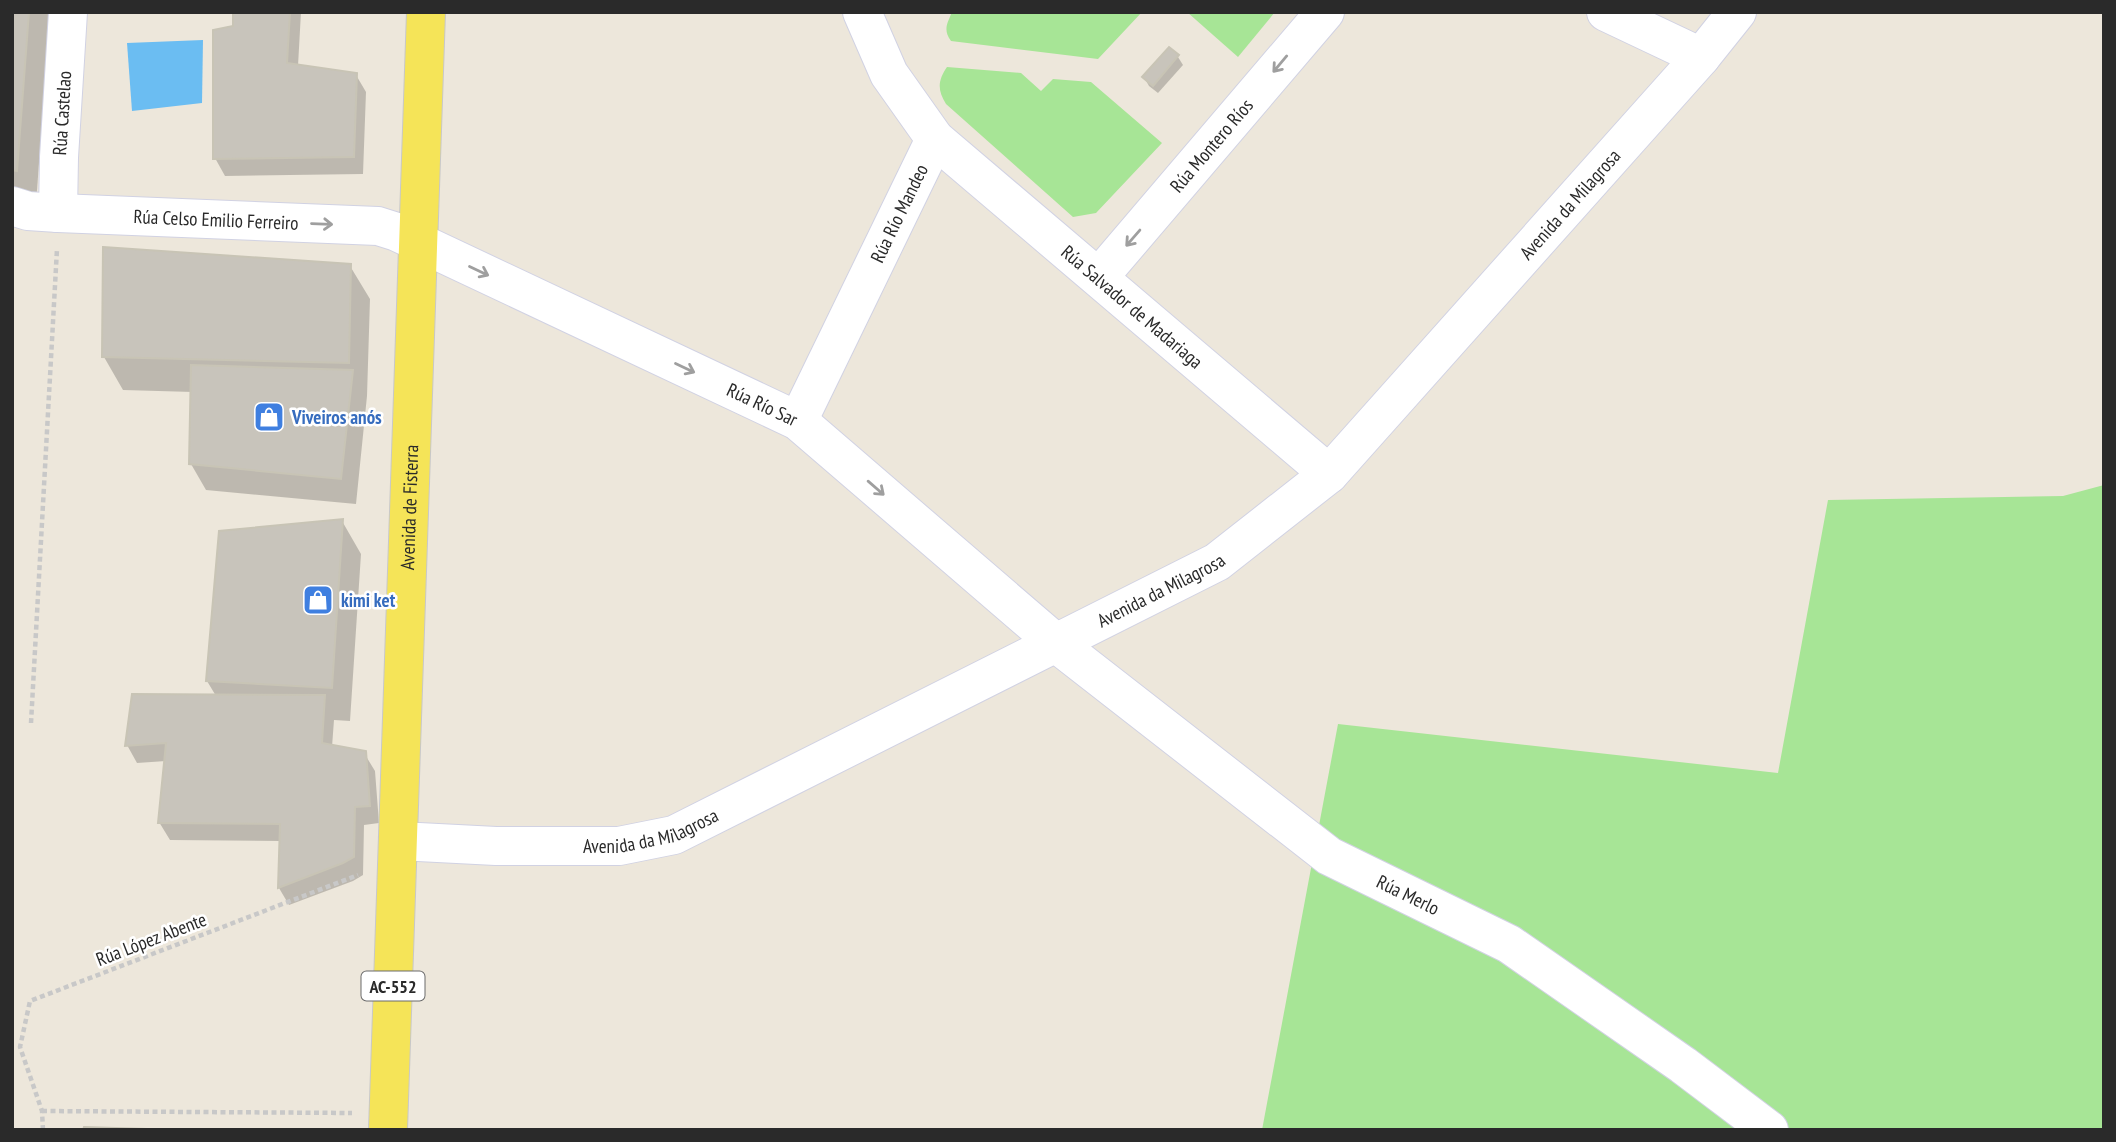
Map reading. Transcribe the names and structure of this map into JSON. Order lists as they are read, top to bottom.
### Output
{
  "streets": {
    "main road": ["Avenida de Fisterra", "AC-552"],
    "street": [
      "Rúa Castelao",
      "Rúa Montero Ríos",
      "Avenida da Milagrosa",
      "Rúa Río Mandeo",
      "Rúa Celso Emilio Ferreiro",
      "Rúa Salvador de Madariaga",
      "Rúa Río Sar",
      "Rúa Merlo"
    ],
    "path": ["Rúa López Abente"]
  },
  "crossings": [
    ["Rúa Castelao", "Rúa Celso Emilio Ferreiro"],
    ["Rúa Montero Ríos", "Rúa Salvador de Madariaga"],
    ["Avenida da Milagrosa", "Rúa Salvador de Madariaga"],
    ["Avenida da Milagrosa", "Rúa Río Sar"],
    ["Avenida da Milagrosa", "Avenida de Fisterra"],
    ["Avenida da Milagrosa", "Rúa Merlo"],
    ["Avenida da Milagrosa", "Rúa López Abente"],
    ["Rúa Río Mandeo", "Rúa Salvador de Madariaga"],
    ["Rúa Río Mandeo", "Rúa Río Sar"],
    ["Rúa Celso Emilio Ferreiro", "Rúa Río Sar"],
    ["Rúa Celso Emilio Ferreiro", "Avenida de Fisterra"],
    ["Rúa Río Sar", "Avenida de Fisterra"],
    ["Rúa Río Sar", "Rúa Merlo"],
    ["Avenida de Fisterra", "Rúa López Abente"]
  ],
  "one_way": ["Rúa Montero Ríos", "Rúa Celso Emilio Ferreiro", "Rúa Río Sar"],
  "places": {
    "shop": ["Viveiros anós", "kimi ket"]
  }
}
